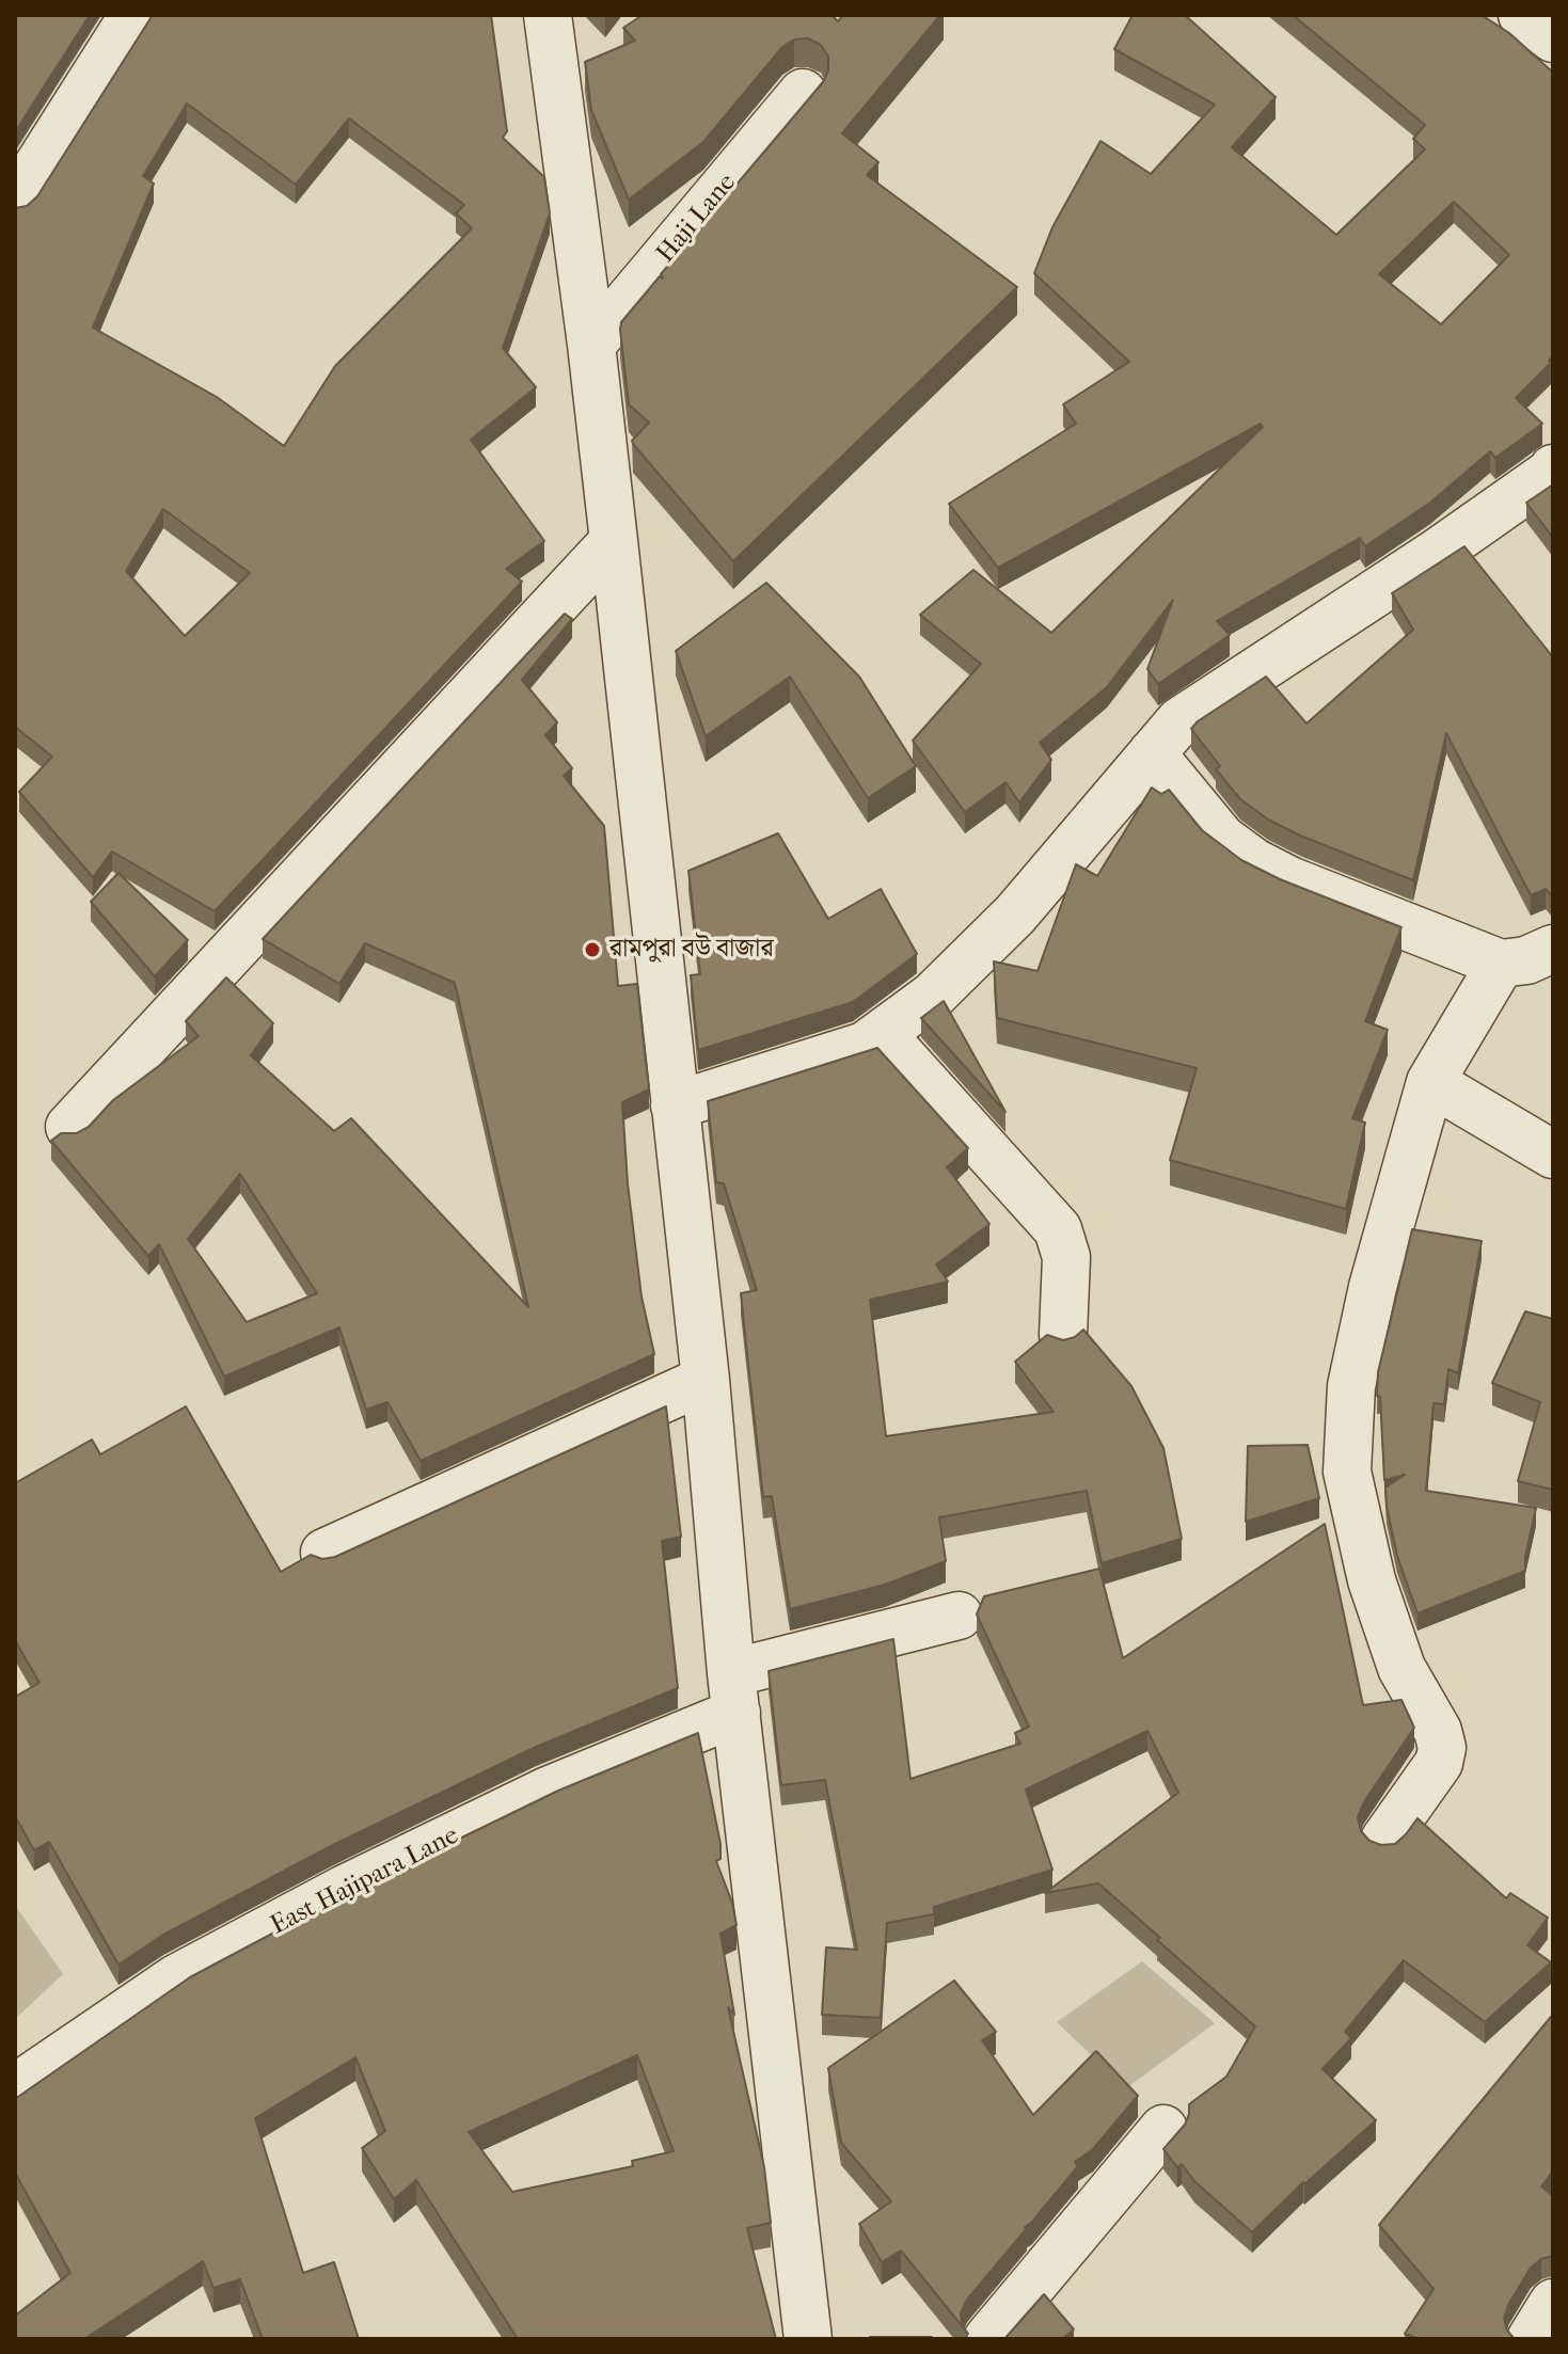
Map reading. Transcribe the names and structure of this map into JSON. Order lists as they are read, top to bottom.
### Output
{
  "streets": {
    "street": ["Haji Lane", "East Hajipara Lane"]
  },
  "places": ["রামপুরা বউ বাজার"]
}
